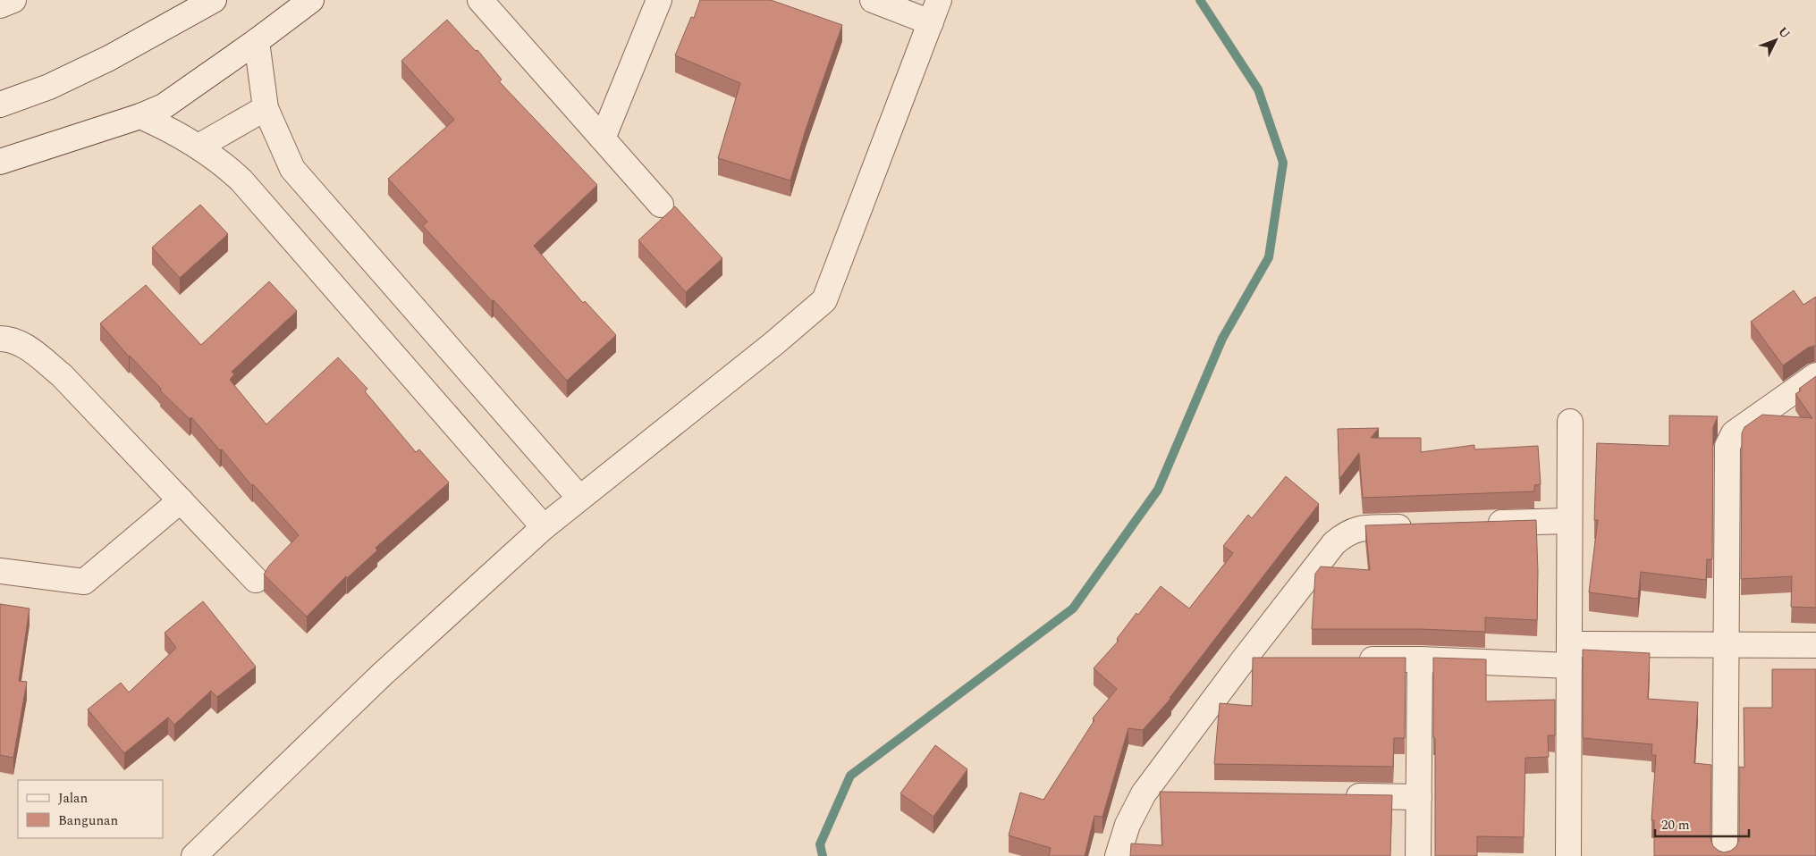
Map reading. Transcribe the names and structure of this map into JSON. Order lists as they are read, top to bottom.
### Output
{
  "legend": ["Jalan", "Bangunan"],
  "scale_bar": "20 m",
  "north": "top right"
}
